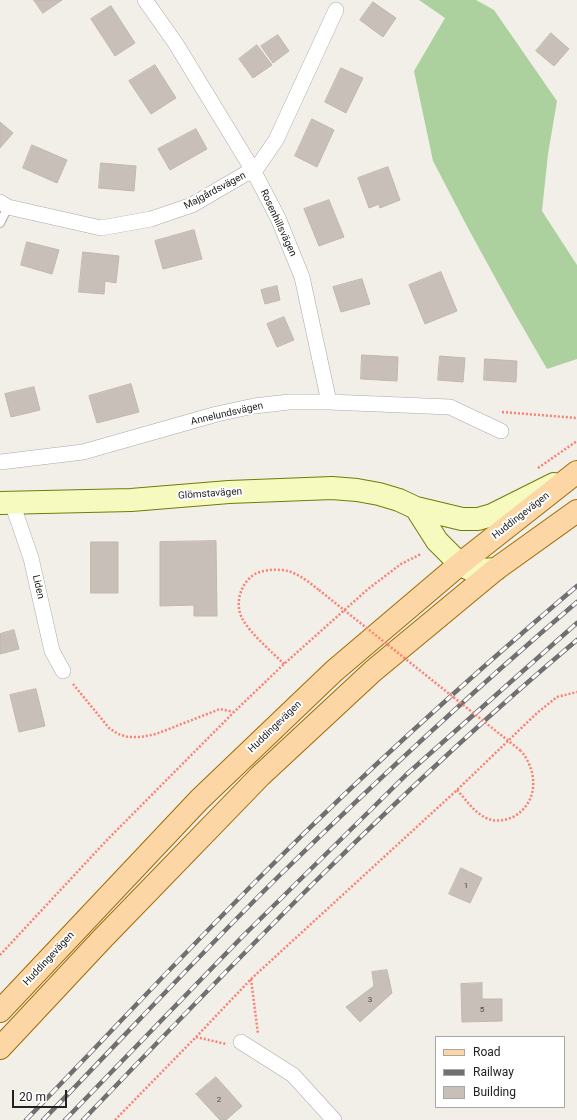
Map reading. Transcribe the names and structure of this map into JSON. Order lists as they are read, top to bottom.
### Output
{
  "streets": {
    "main road": ["Glömstavägen", "Huddingevägen"],
    "street": [
      "Majgårdsvägen",
      "Rosenhillsvägen",
      "Annelundsvägen",
      "Liden"
    ]
  },
  "crossings": [
    ["Majgårdsvägen", "Rosenhillsvägen"],
    ["Rosenhillsvägen", "Annelundsvägen"],
    ["Glömstavägen", "Huddingevägen"],
    ["Glömstavägen", "Liden"]
  ],
  "house_numbers": [
    "1",
    "3",
    "5",
    "2"
  ],
  "legend": ["Road", "Railway", "Building"],
  "scale_bar": "20 m"
}
